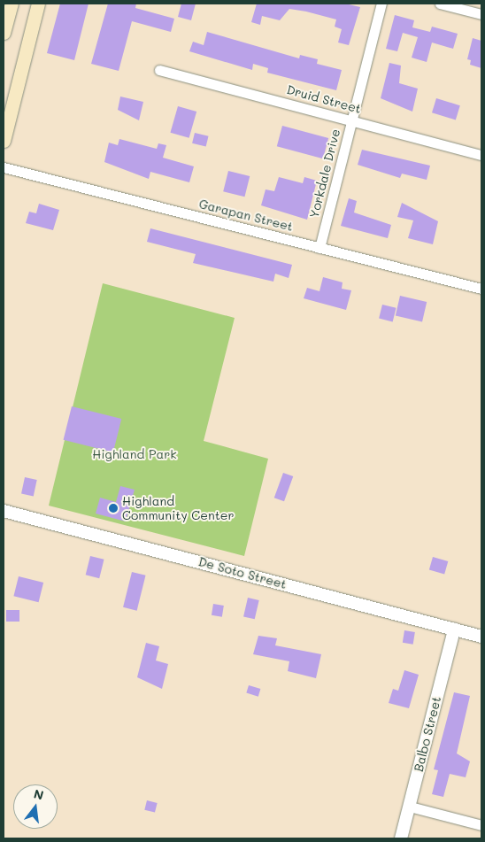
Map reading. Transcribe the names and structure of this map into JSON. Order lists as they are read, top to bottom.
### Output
{
  "streets": {
    "street": [
      "Druid Street",
      "Yorkdale Drive",
      "Garapan Street",
      "De Soto Street",
      "Balbo Street"
    ]
  },
  "crossings": [
    ["Druid Street", "Yorkdale Drive"],
    ["Yorkdale Drive", "Garapan Street"],
    ["De Soto Street", "Balbo Street"]
  ],
  "parks": ["Highland Park"],
  "places": ["Highland Community Center"],
  "north": "top"
}
